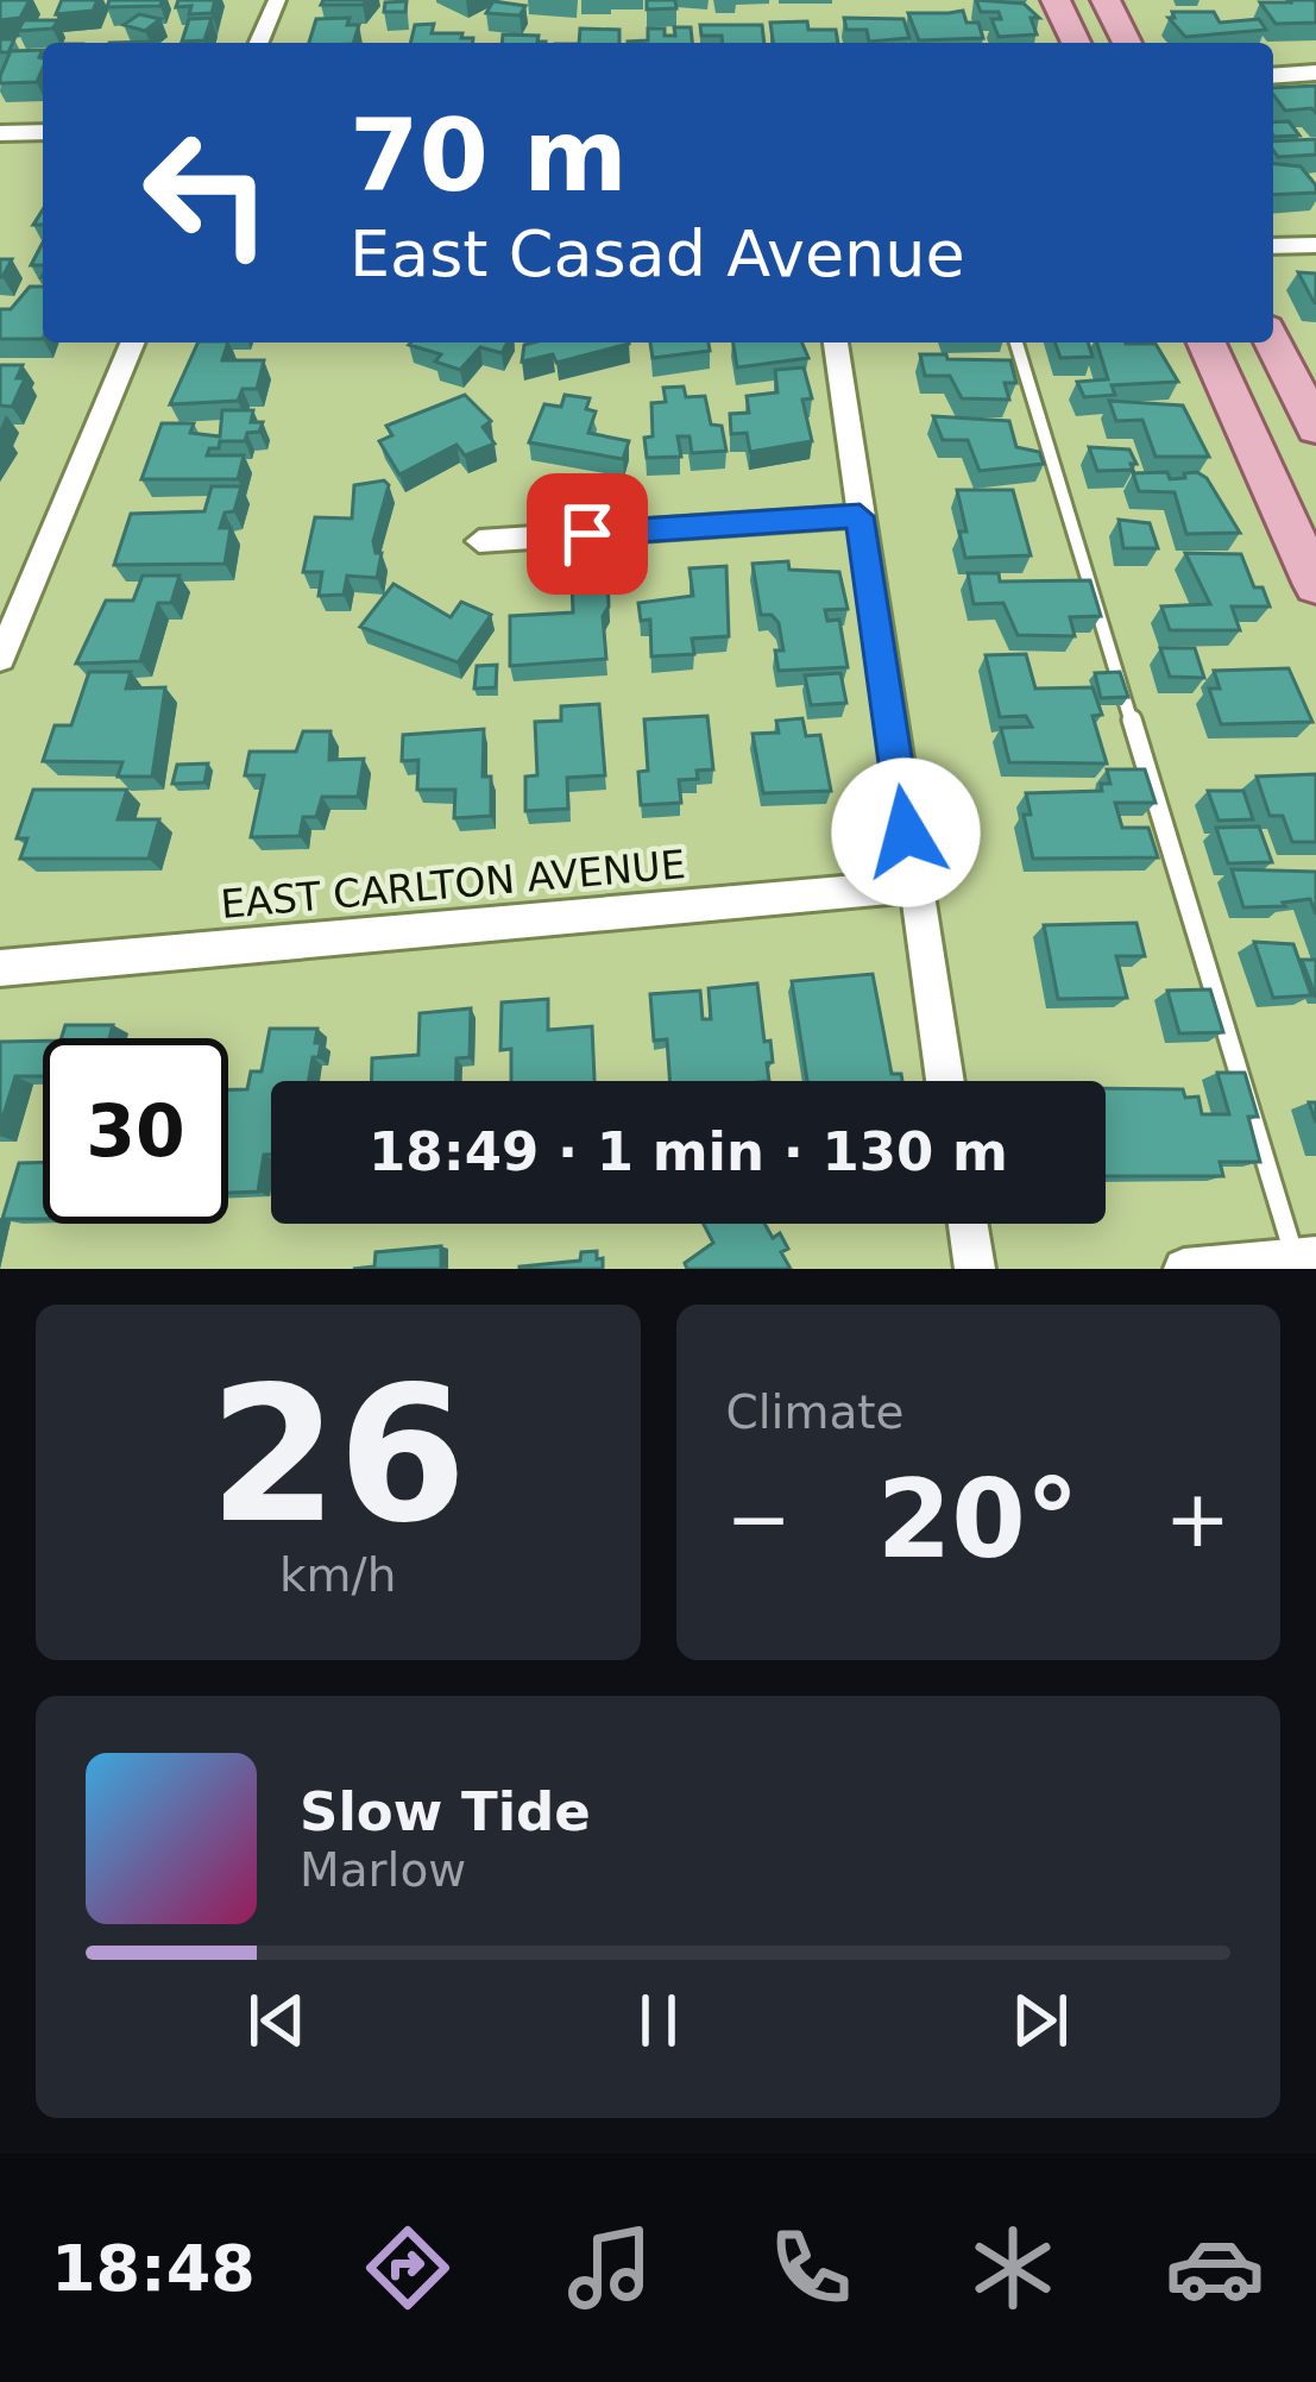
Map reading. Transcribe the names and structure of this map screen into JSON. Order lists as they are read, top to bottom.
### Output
{
  "streets": {
    "street": ["EAST CARLTON AVENUE"]
  },
  "page": {
    "turn": ["70 m", "East Casad Avenue"],
    "limit": "30",
    "trip": "18:49 · 1 min · 130 m",
    "tile": [
      ["26", "km/h"],
      "Climate"
    ],
    "heat": ["−", "20°", "+"],
    "song": ["Slow Tide", "Marlow"],
    "tabs": "18:48"
  }
}
